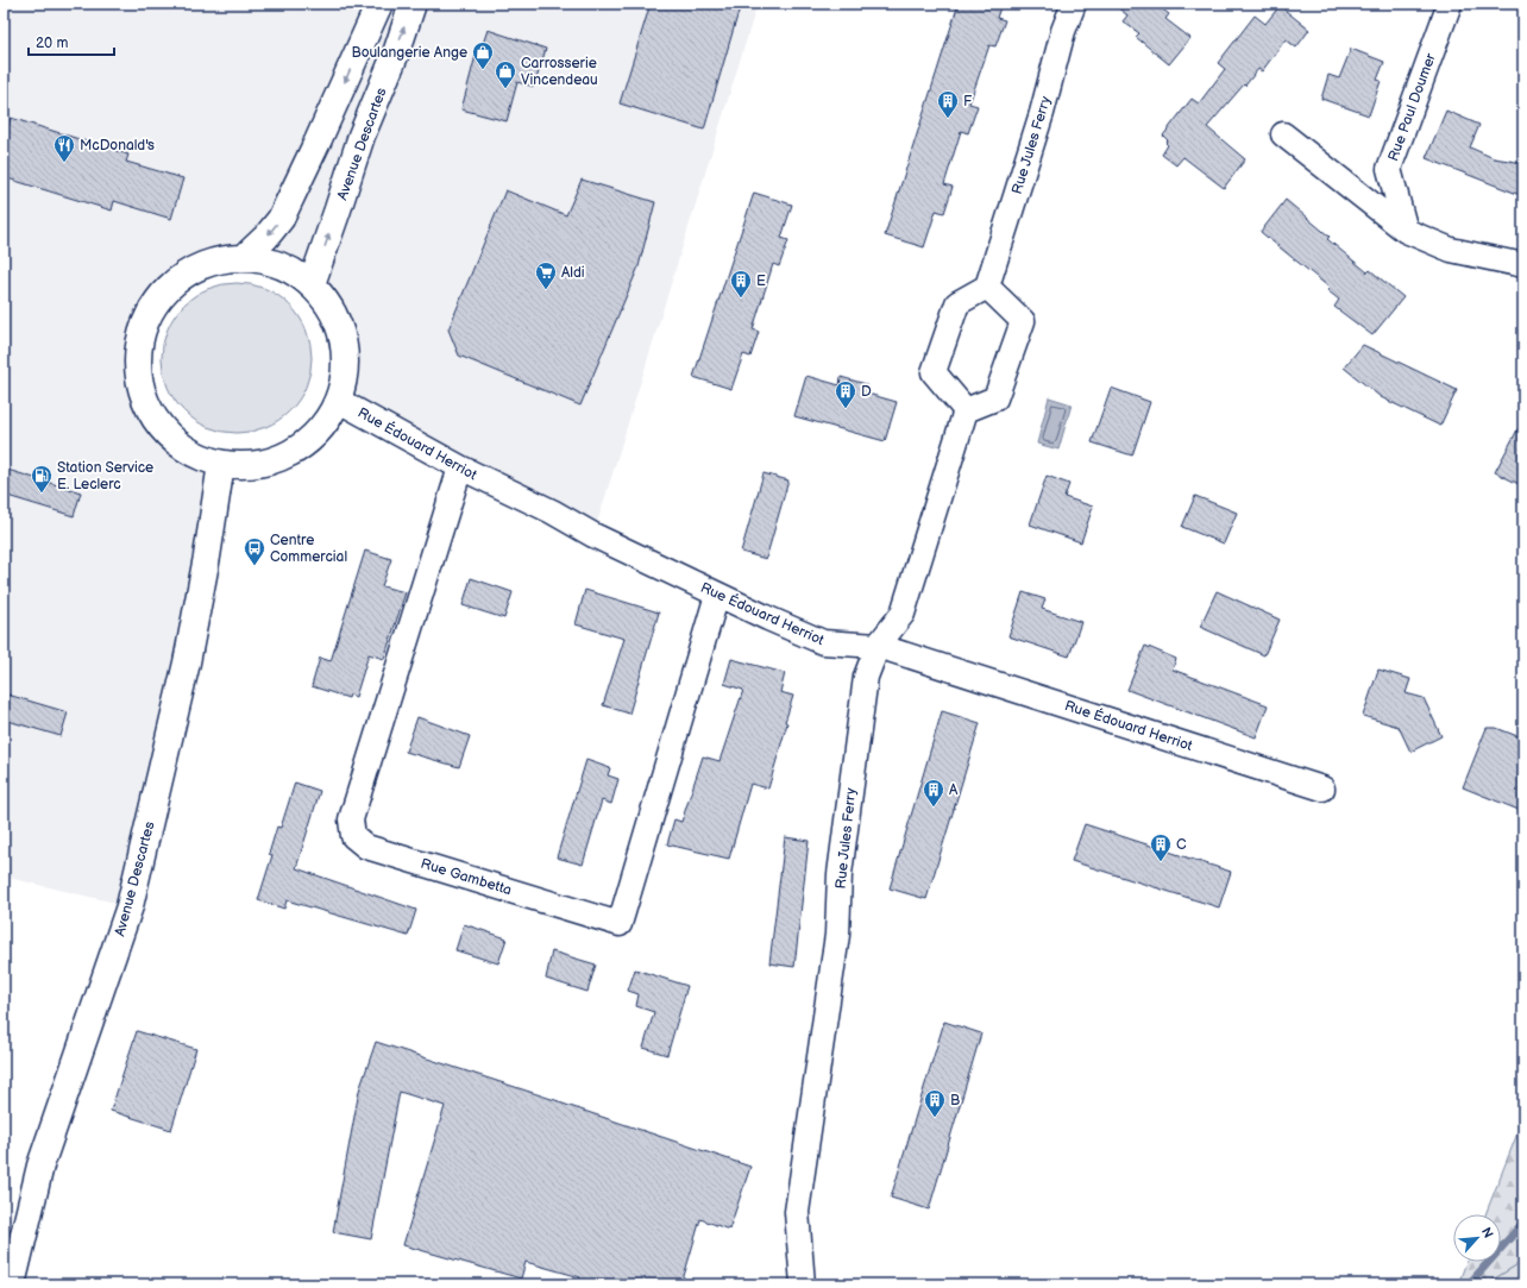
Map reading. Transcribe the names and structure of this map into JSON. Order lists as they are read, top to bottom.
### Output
{
  "streets": {
    "main road": ["Avenue Descartes"],
    "street": [
      "Rue Paul Doumer",
      "Rue Jules Ferry",
      "Rue Édouard Herriot",
      "Rue Gambetta"
    ]
  },
  "crossings": [
    ["Rue Jules Ferry", "Rue Édouard Herriot"],
    ["Rue Édouard Herriot", "Rue Gambetta"]
  ],
  "places": {
    "shop": ["Boulangerie Ange", "Carrosserie Vincendeau"],
    "building": [
      "F",
      "E",
      "D",
      "A",
      "C",
      "B"
    ],
    "restaurant": ["McDonald's"],
    "supermarket": ["Aldi"],
    "fuel station": ["Station Service E. Leclerc"],
    "bus stop": ["Centre Commercial"]
  },
  "scale_bar": "20 m",
  "north": "top right"
}
